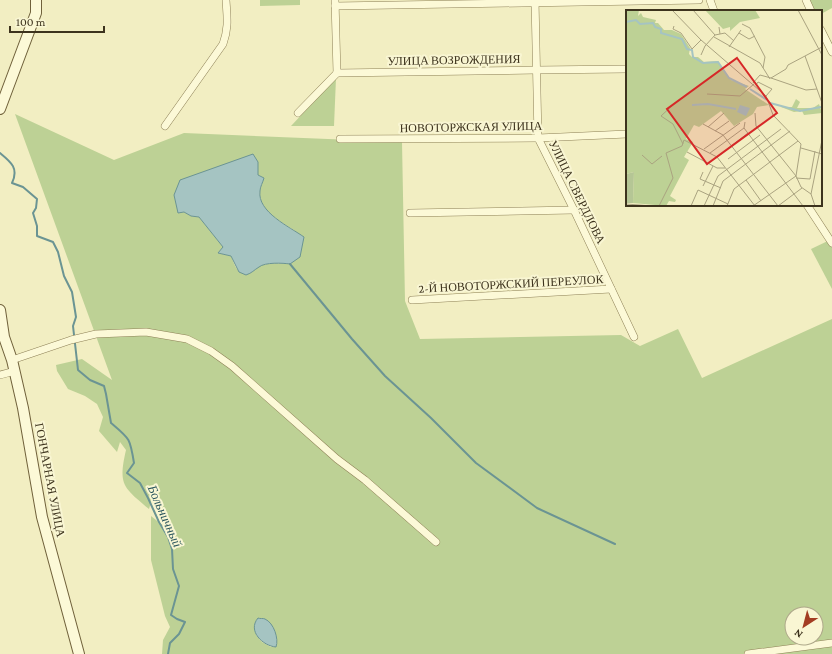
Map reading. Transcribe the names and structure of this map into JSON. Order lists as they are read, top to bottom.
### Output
{
  "streets": {
    "street": [
      "УЛИЦА ВОЗРОЖДЕНИЯ",
      "НОВОТОРЖСКАЯ УЛИЦА",
      "УЛИЦА СВЕРДЛОВА",
      "2-Й НОВОТОРЖСКИЙ ПЕРЕУЛОК",
      "ГОНЧАРНАЯ УЛИЦА"
    ]
  },
  "crossings": [
    ["УЛИЦА ВОЗРОЖДЕНИЯ", "УЛИЦА СВЕРДЛОВА"],
    ["НОВОТОРЖСКАЯ УЛИЦА", "УЛИЦА СВЕРДЛОВА"],
    ["УЛИЦА СВЕРДЛОВА", "2-Й НОВОТОРЖСКИЙ ПЕРЕУЛОК"]
  ],
  "water": ["Больничный"],
  "scale_bar": "100 m",
  "north": "bottom left"
}
